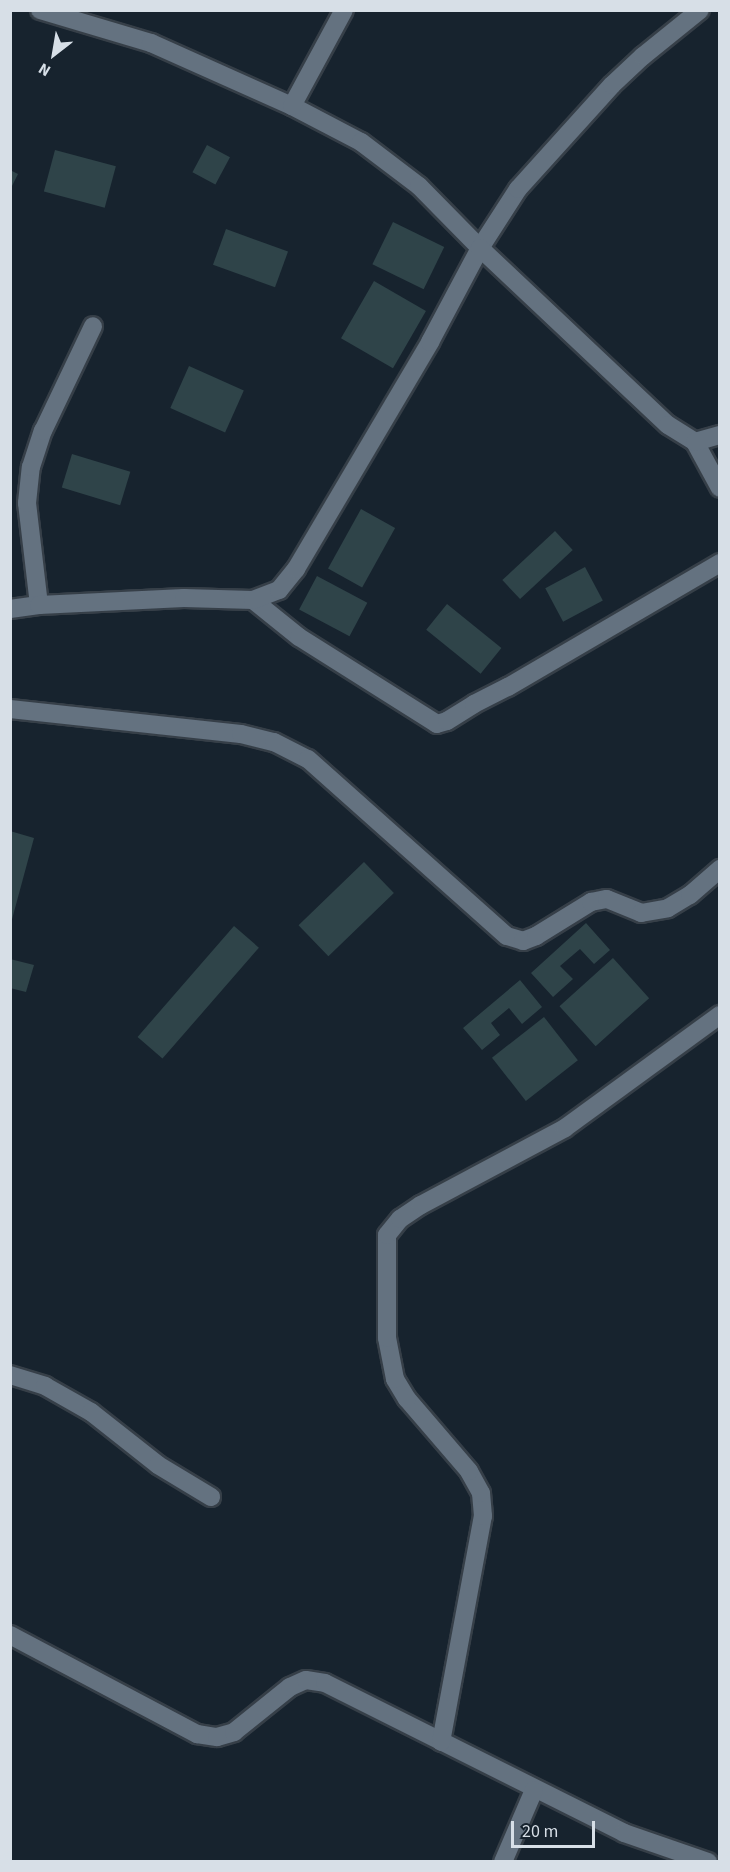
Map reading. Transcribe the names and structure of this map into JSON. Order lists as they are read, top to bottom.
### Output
{
  "scale_bar": "20 m",
  "north": "bottom left"
}
